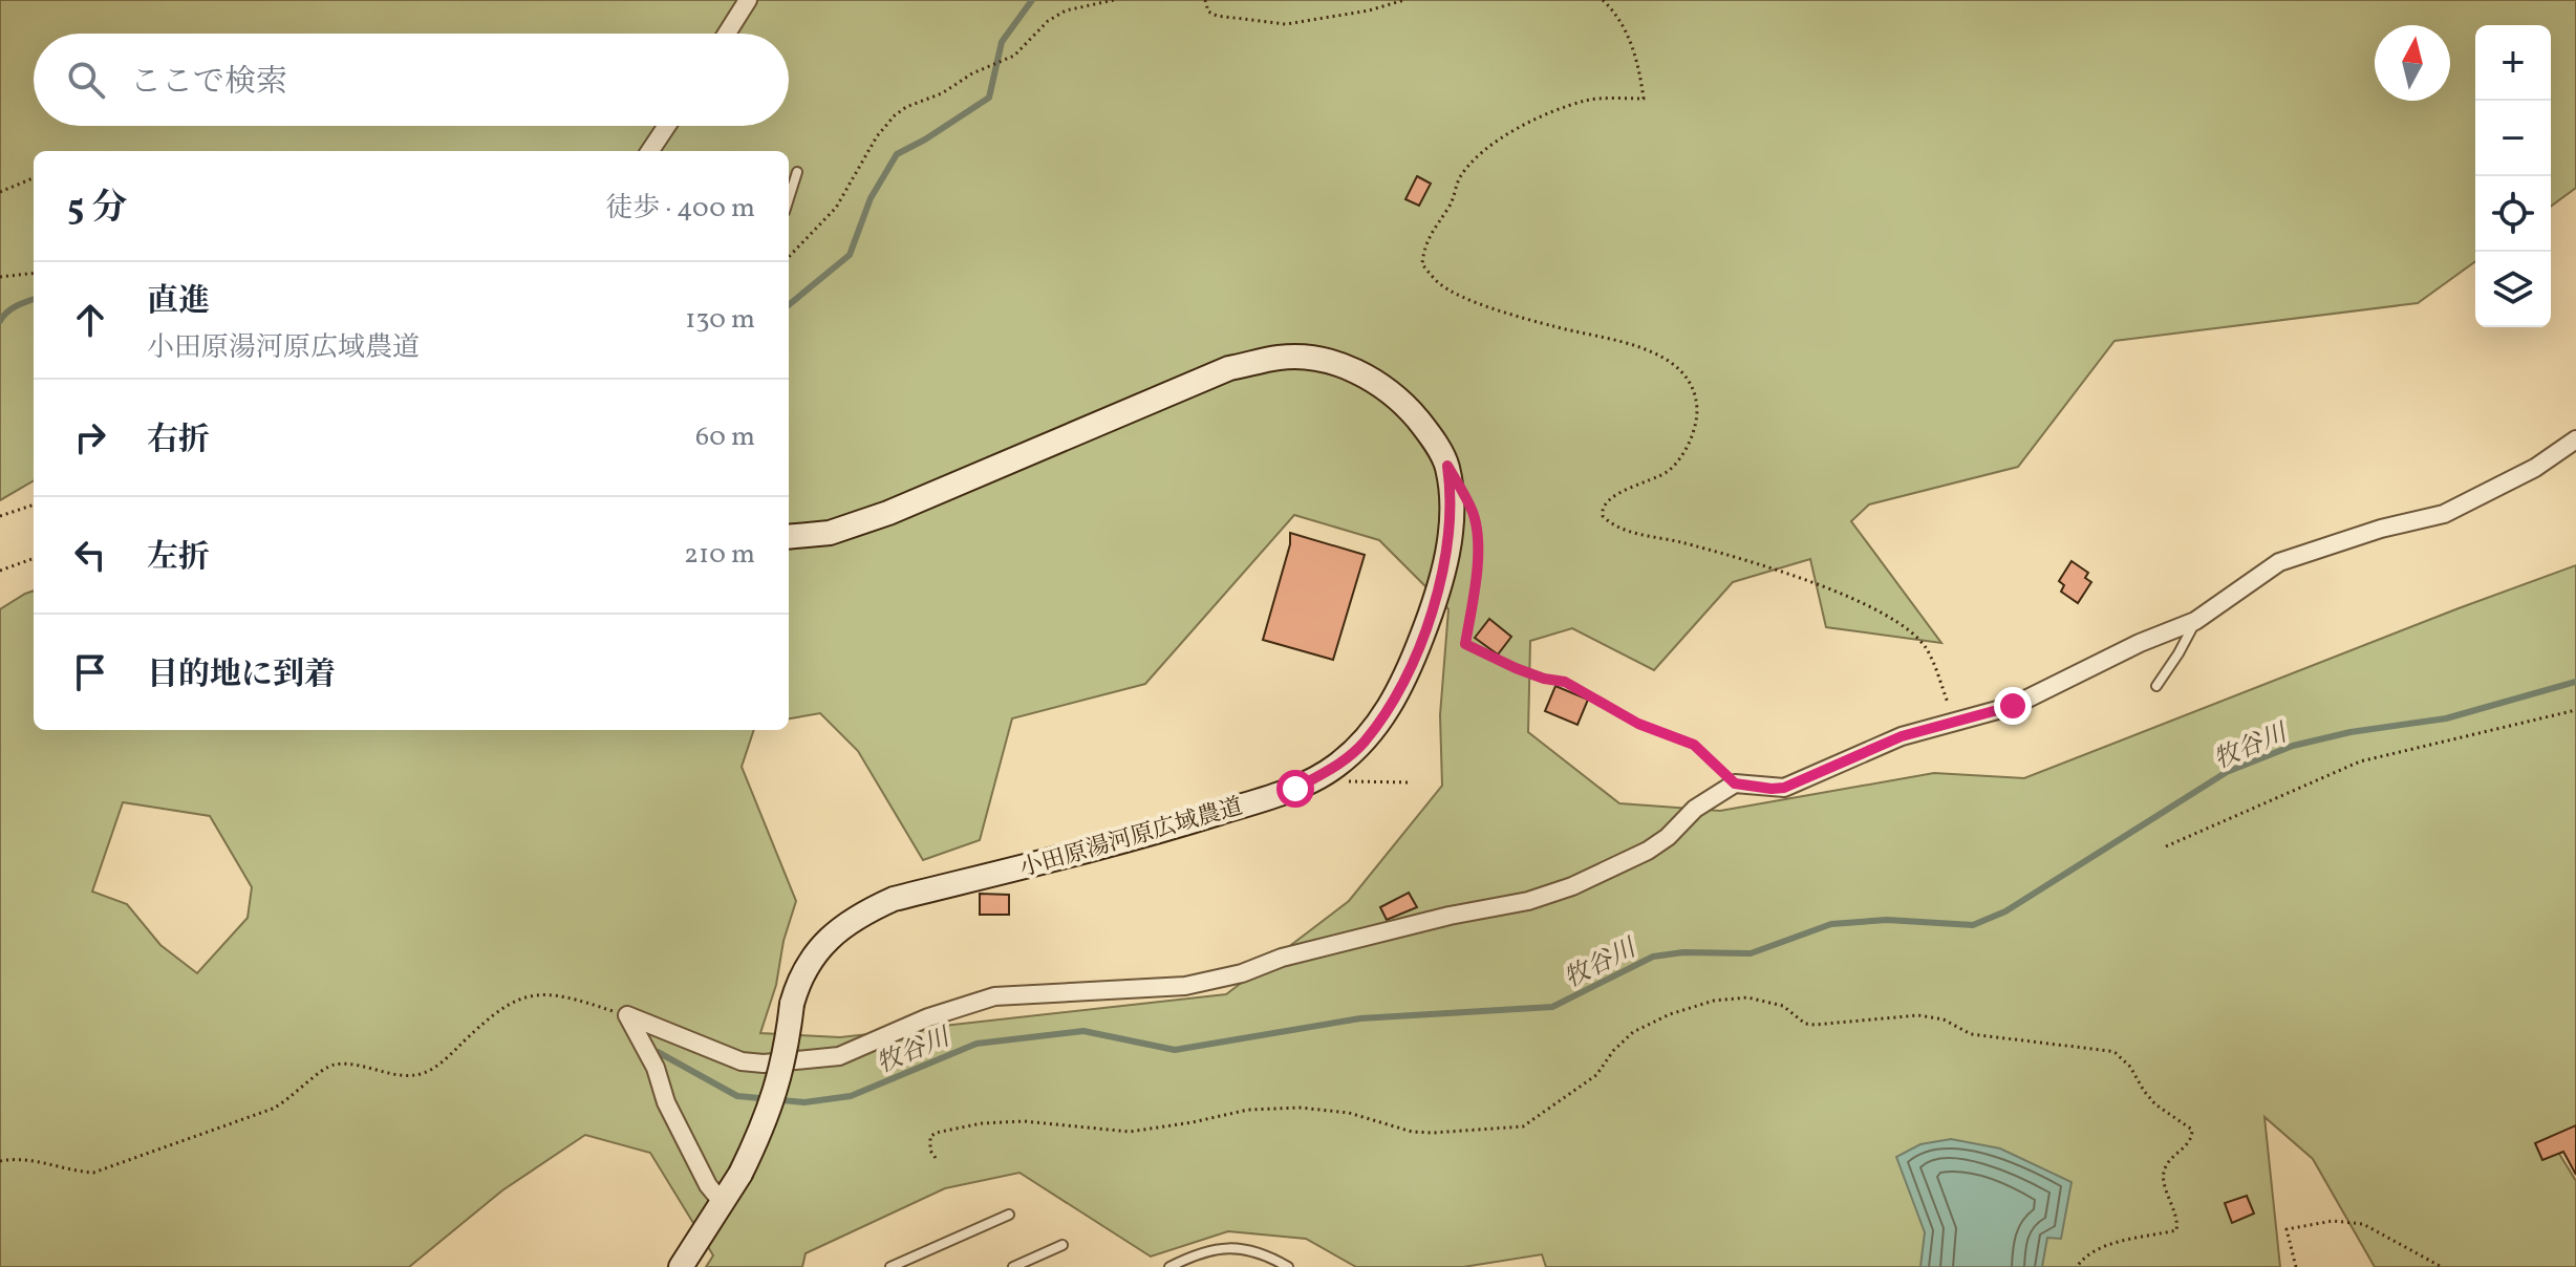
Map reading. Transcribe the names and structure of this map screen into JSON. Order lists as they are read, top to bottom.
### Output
{
  "streets": {
    "street": ["小田原湯河原広域農道"]
  },
  "water": ["牧谷川"],
  "north": "top",
  "page": {
    "map_buttons": ["+", "−"],
    "search": "ここで検索",
    "heading": ["5 分", "徒歩 · 400 m"],
    "list": [
      ["直進", "小田原湯河原広域農道", "130 m"],
      ["右折", "60 m"],
      ["左折", "210 m"],
      "目的地に到着"
    ]
  }
}
